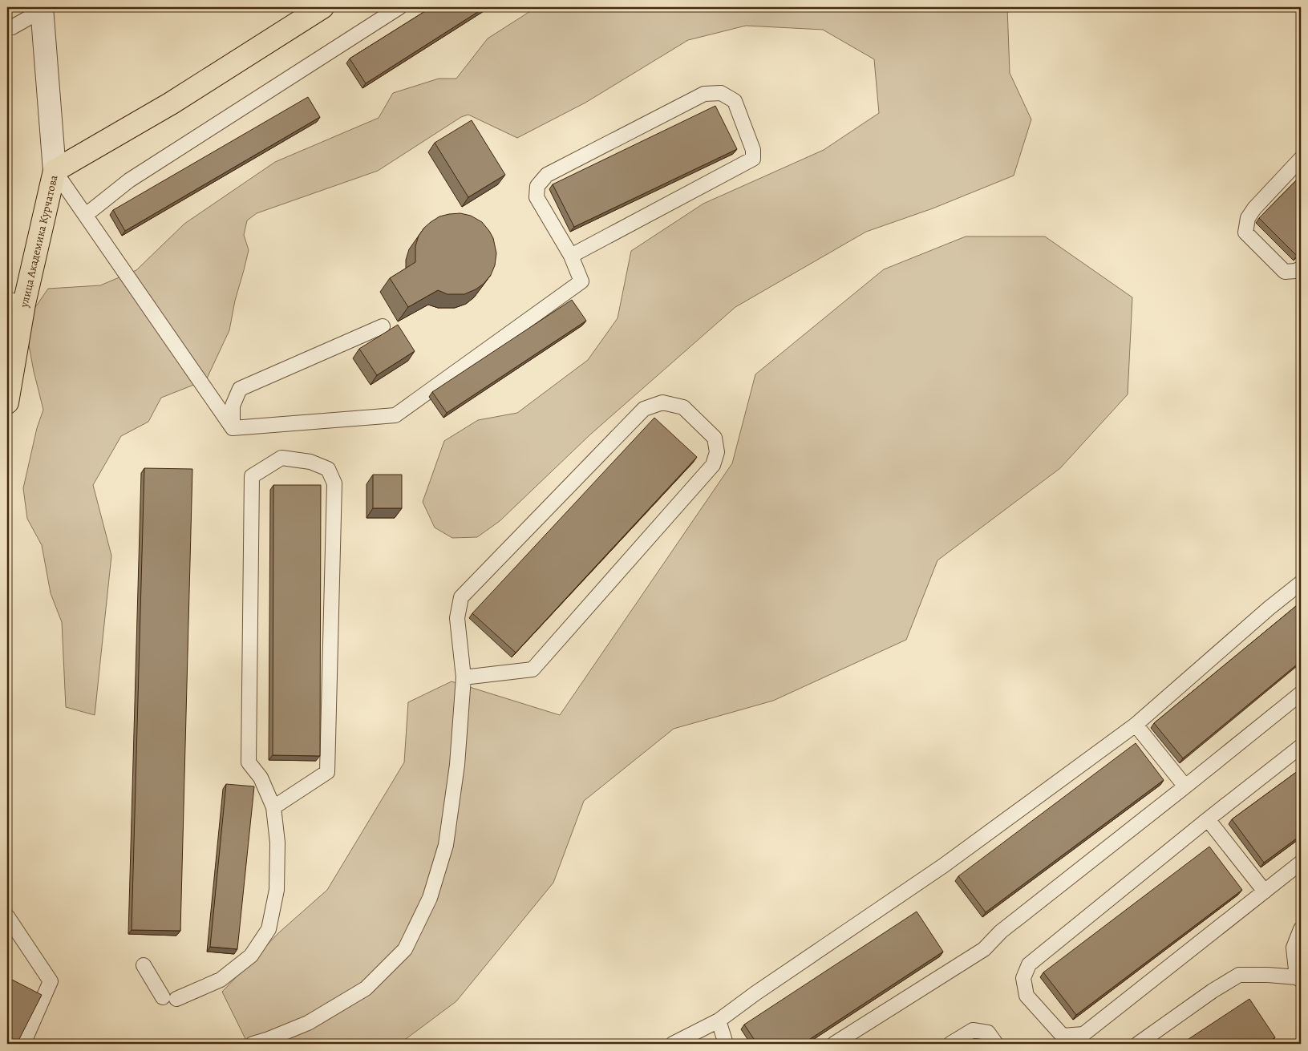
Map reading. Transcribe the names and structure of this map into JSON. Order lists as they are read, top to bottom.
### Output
{
  "streets": {
    "main road": ["улица Академика Курчатова"]
  }
}
